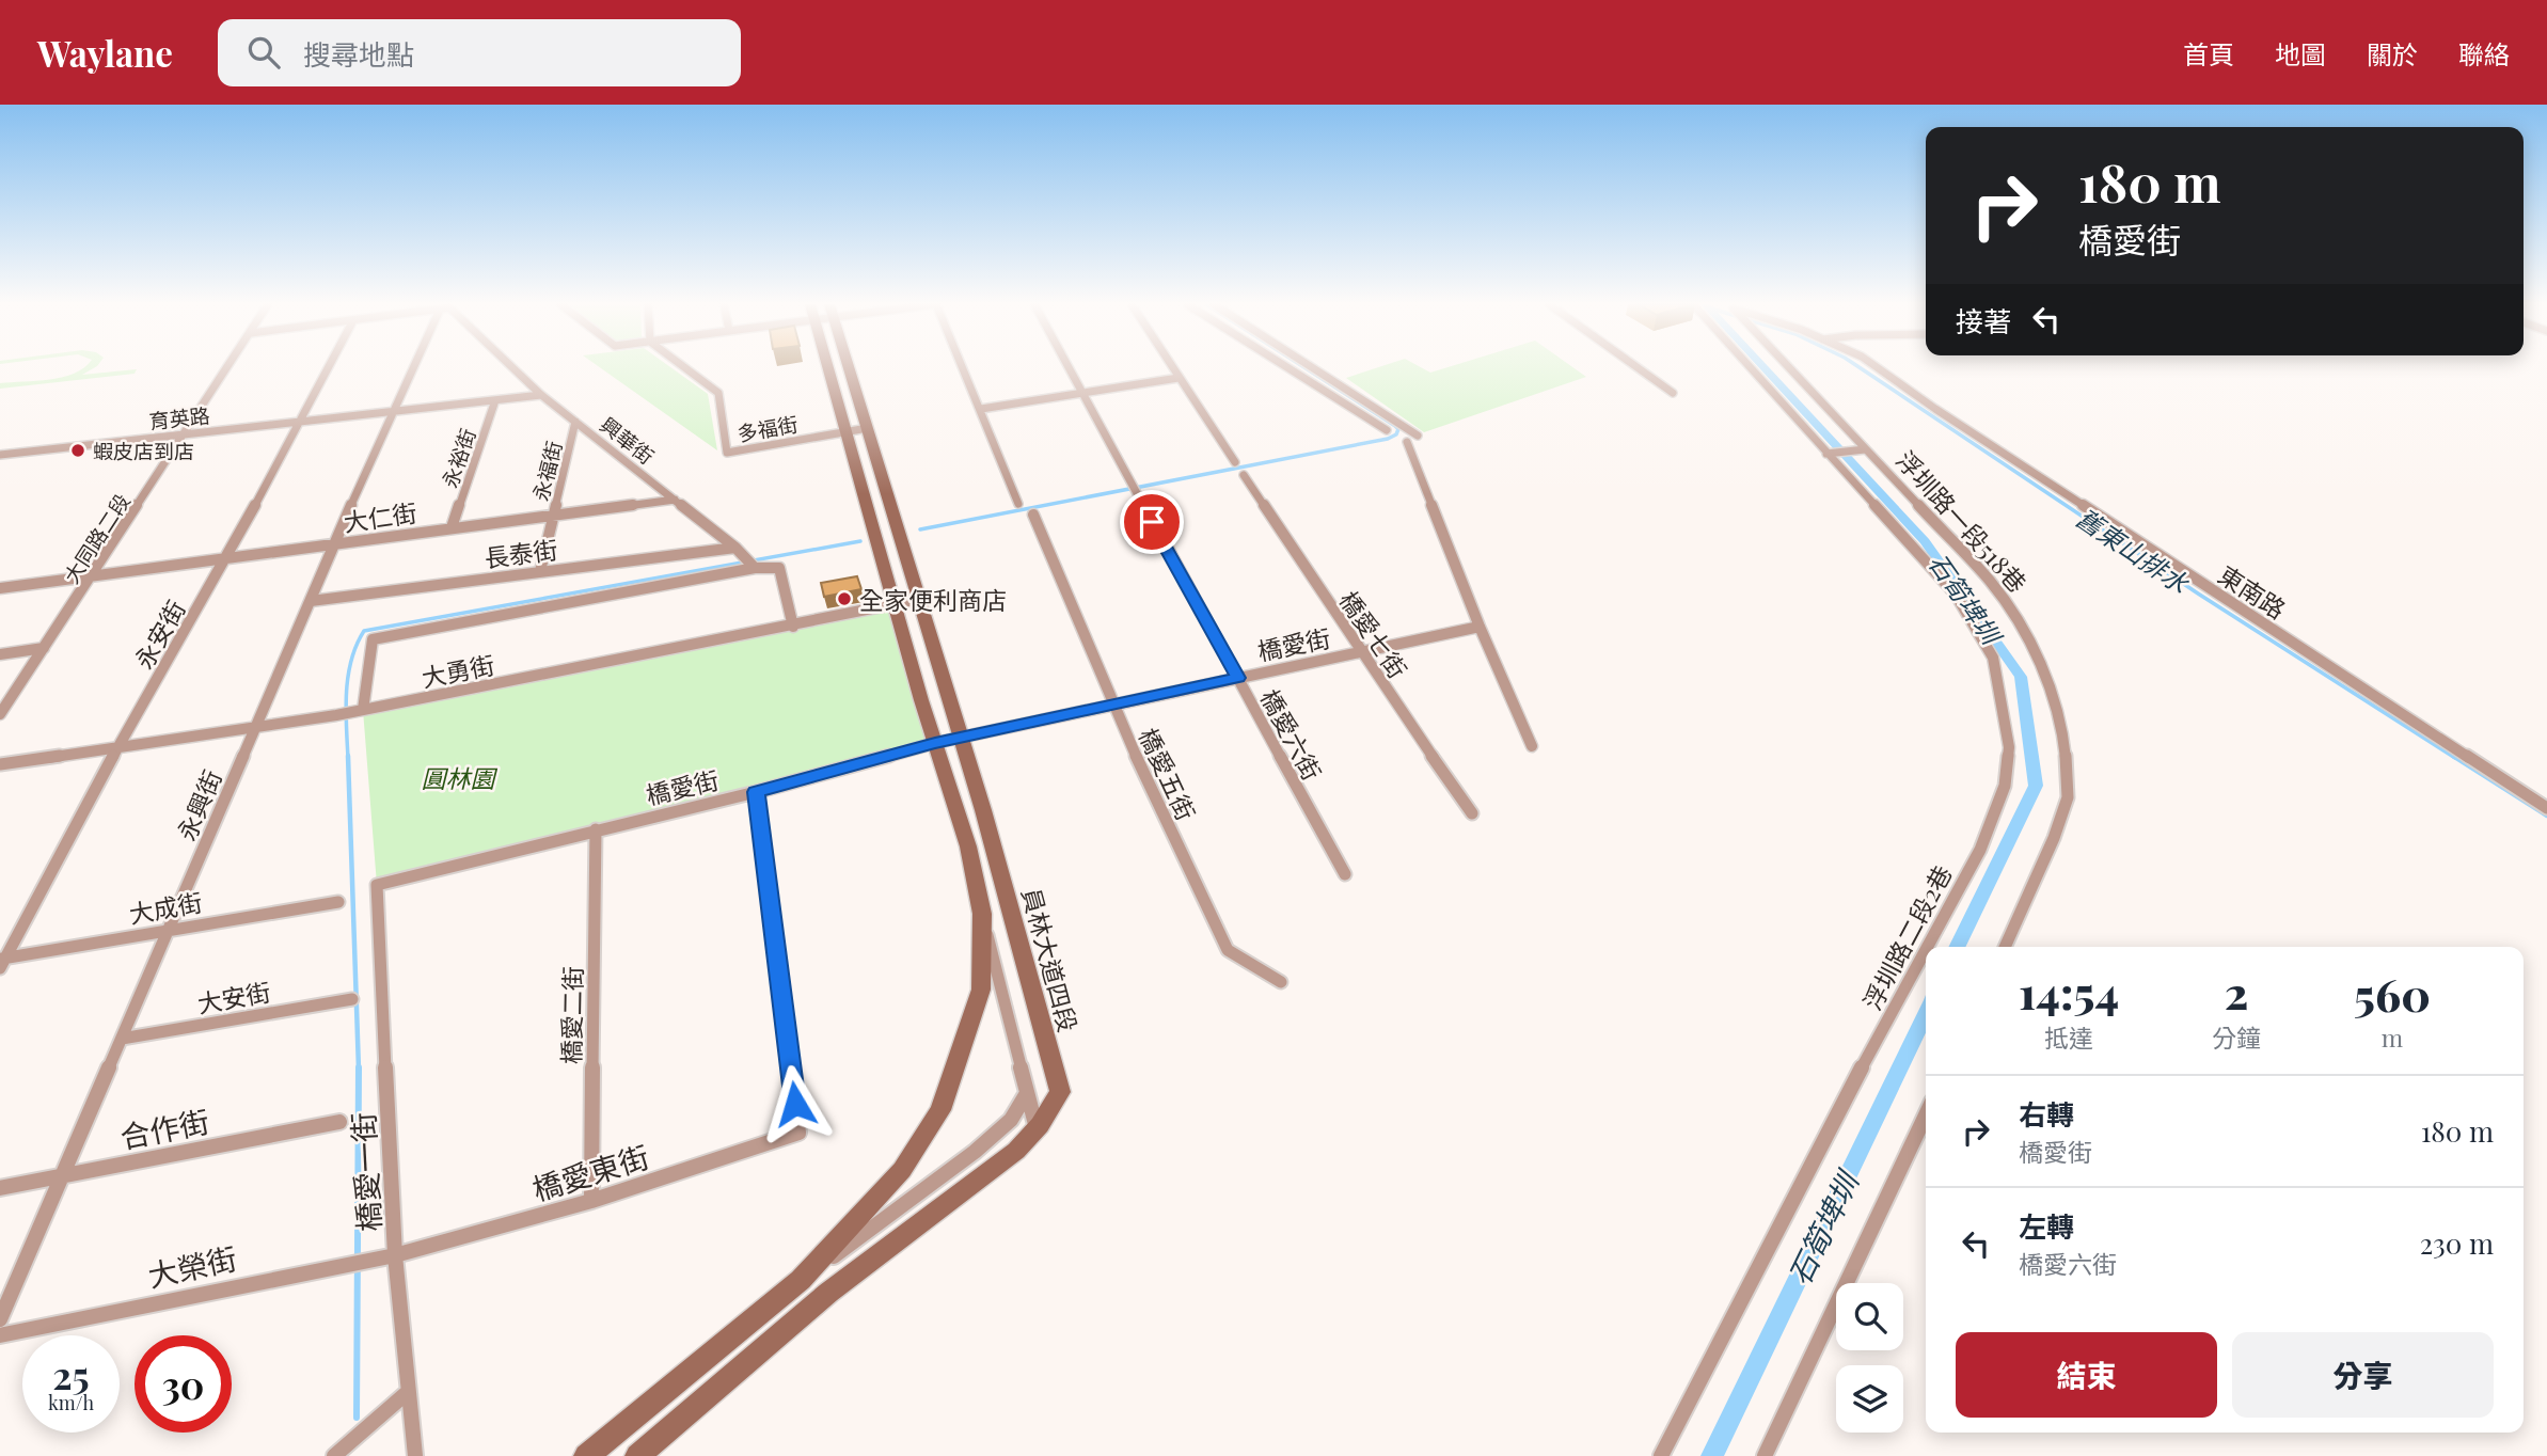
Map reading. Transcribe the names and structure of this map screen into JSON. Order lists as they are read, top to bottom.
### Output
{
  "streets": {
    "main road": ["員林大道四段"],
    "street": [
      "育英路",
      "多福街",
      "興華街",
      "永裕街",
      "永福街",
      "大仁街",
      "浮圳路一段518巷",
      "大同路二段",
      "長泰街",
      "東南路",
      "永安街",
      "橋愛七街",
      "橋愛街",
      "大勇街",
      "橋愛六街",
      "橋愛五街",
      "永興街",
      "大成街",
      "浮圳路二段2巷",
      "大安街",
      "橋愛二街",
      "合作街",
      "橋愛一街",
      "橋愛東街",
      "大榮街"
    ]
  },
  "crossings": [
    ["育英路", "興華街"],
    ["育英路", "永裕街"],
    ["育英路", "大同路二段"],
    ["育英路", "永安街"],
    ["育英路", "永興街"],
    ["多福街", "員林大道四段"],
    ["興華街", "永福街"],
    ["興華街", "大仁街"],
    ["興華街", "長泰街"],
    ["永裕街", "大仁街"],
    ["永福街", "大仁街"],
    ["永福街", "長泰街"],
    ["大仁街", "大同路二段"],
    ["大仁街", "永安街"],
    ["大仁街", "永興街"],
    ["長泰街", "永興街"],
    ["永安街", "大勇街"],
    ["永安街", "大成街"],
    ["橋愛七街", "橋愛街"],
    ["橋愛街", "橋愛六街"],
    ["橋愛街", "橋愛五街"],
    ["橋愛街", "員林大道四段"],
    ["橋愛街", "橋愛二街"],
    ["橋愛街", "橋愛一街"],
    ["橋愛街", "橋愛東街"],
    ["大勇街", "永興街"],
    ["大勇街", "員林大道四段"],
    ["永興街", "大成街"],
    ["永興街", "大安街"],
    ["永興街", "合作街"],
    ["橋愛二街", "橋愛東街"],
    ["橋愛一街", "橋愛東街"],
    ["橋愛一街", "大榮街"],
    ["橋愛東街", "大榮街"]
  ],
  "water": ["舊東山排水", "石筍埤圳"],
  "parks": ["圓林園"],
  "places": ["蝦皮店到店", "全家便利商店"],
  "page": {
    "header": "Waylane",
    "search": "搜尋地點",
    "nav": [
      "首頁",
      "地圖",
      "關於",
      "聯絡"
    ],
    "turn": ["180 m", "橋愛街"],
    "then": "接著",
    "eta": [
      "14:54",
      "抵達",
      "2",
      "分鐘",
      "560",
      "m"
    ],
    "list": [
      {
        "name": "右轉",
        "note": "橋愛街",
        "value": "180 m"
      },
      {
        "name": "左轉",
        "note": "橋愛六街",
        "value": "230 m"
      }
    ],
    "buttons": ["結束", "分享"],
    "speed": "25 km/h",
    "limit": "30"
  }
}
